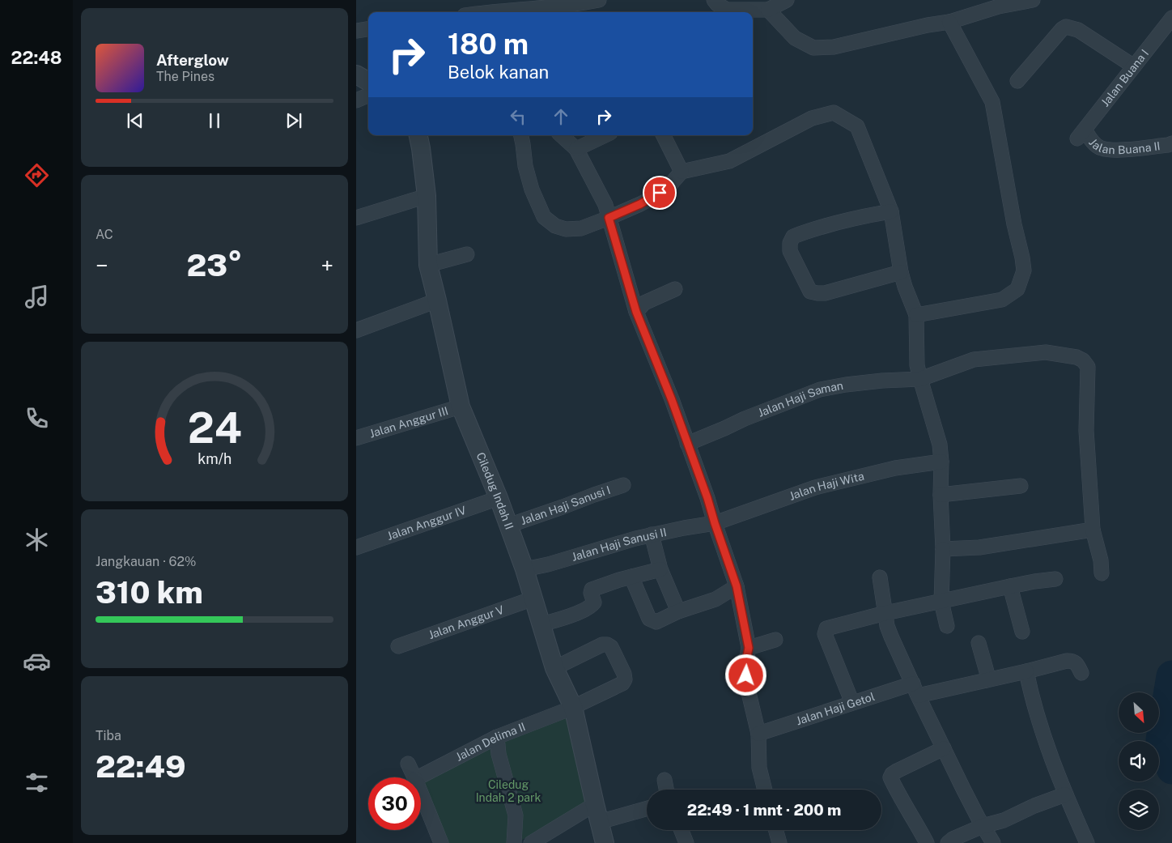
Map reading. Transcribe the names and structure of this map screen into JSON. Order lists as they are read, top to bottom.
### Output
{
  "streets": {
    "street": [
      "Jalan Buana I",
      "Jalan Buana II",
      "Jalan Haji Saman",
      "Jalan Anggur III",
      "Jalan Haji Wita",
      "Ciledug Indah II",
      "Jalan Haji Sanusi I",
      "Jalan Anggur IV",
      "Jalan Haji Sanusi II",
      "Jalan Anggur V",
      "Jalan Haji Getol",
      "Jalan Delima II"
    ]
  },
  "crossings": [
    ["Jalan Buana I", "Jalan Buana II"],
    ["Jalan Anggur III", "Ciledug Indah II"],
    ["Jalan Haji Wita", "Jalan Haji Sanusi II"],
    ["Ciledug Indah II", "Jalan Haji Sanusi I"],
    ["Ciledug Indah II", "Jalan Anggur IV"],
    ["Ciledug Indah II", "Jalan Haji Sanusi II"],
    ["Ciledug Indah II", "Jalan Anggur V"],
    ["Ciledug Indah II", "Jalan Delima II"]
  ],
  "parks": ["Ciledug Indah 2 park"],
  "north": "bottom right",
  "page": {
    "tabs": "22:48",
    "turn": ["180 m", "Belok kanan"],
    "song": ["Afterglow", "The Pines"],
    "tile": [
      "AC",
      ["Jangkauan · 62%", "310 km"],
      ["Tiba", "22:49"]
    ],
    "heat": ["−", "23°", "+"],
    "limit": "30",
    "trip": "22:49 · 1 mnt · 200 m",
    "gauge": ["24", "km/h"]
  }
}
